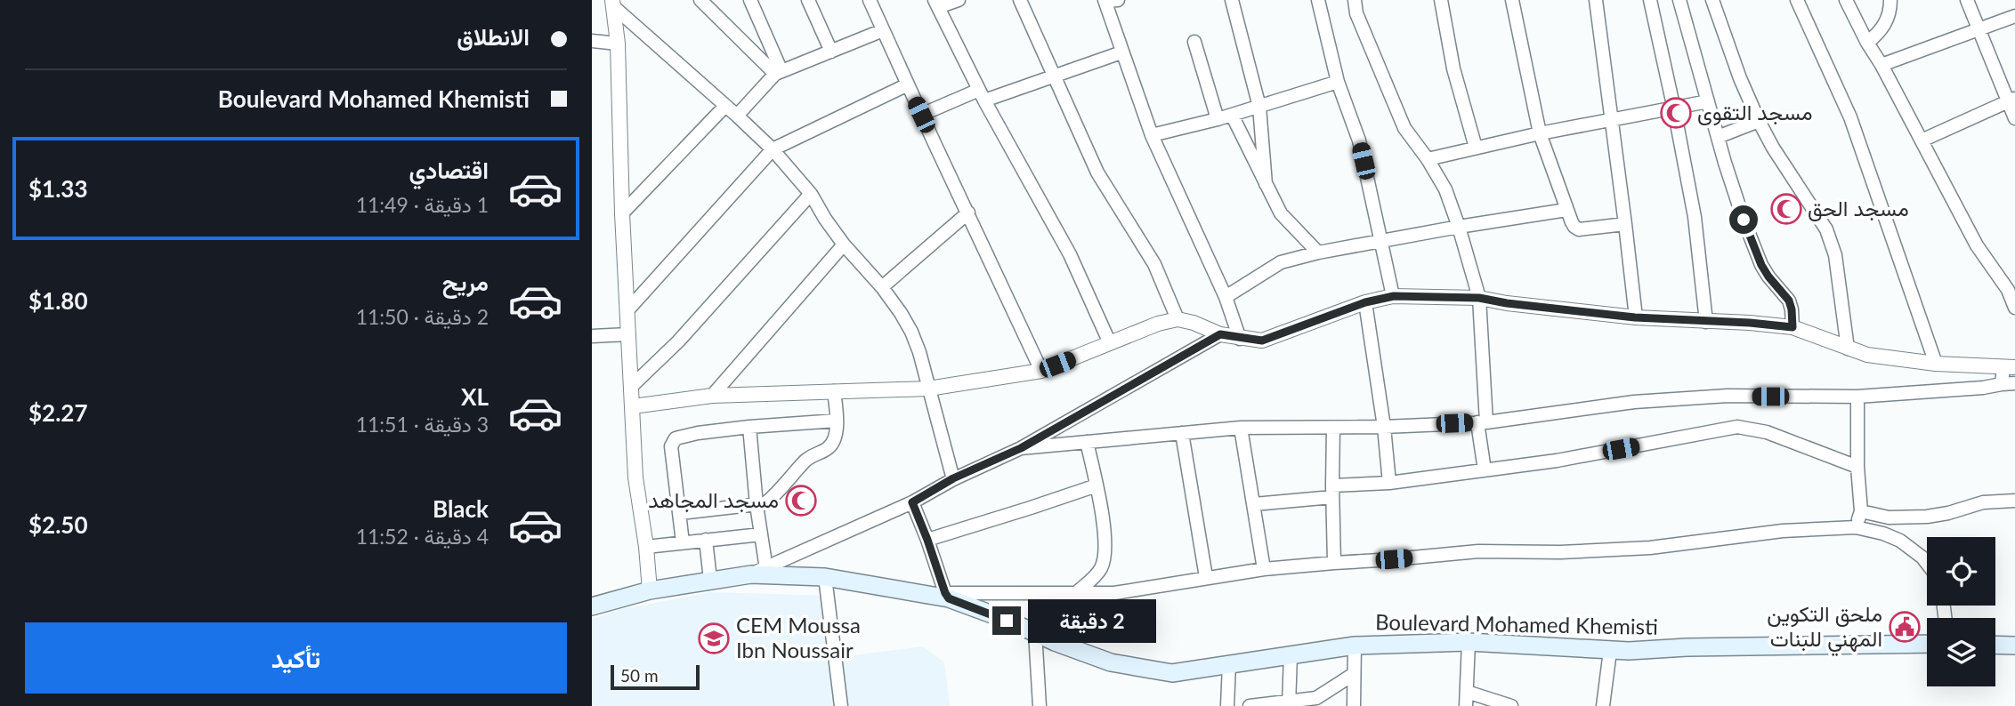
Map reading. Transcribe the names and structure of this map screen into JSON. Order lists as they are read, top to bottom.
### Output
{
  "streets": {
    "main road": ["Boulevard Mohamed Khemisti"]
  },
  "places": {
    "mosque": ["مسجد التقوى", "مسجد الحق", "مسجد المجاهد"],
    "public building": ["ملحق التكوين المهني للبنات"],
    "school or university": ["CEM Moussa Ibn Noussair"]
  },
  "scale_bar": "50 m",
  "page": {
    "banner": ["الانطلاق", "Boulevard Mohamed Khemisti"],
    "list": [
      {
        "name": "اقتصادي",
        "note": "1 دقيقة · 11:49",
        "value": "$1.33"
      },
      {
        "name": "مريح",
        "note": "2 دقيقة · 11:50",
        "value": "$1.80"
      },
      {
        "name": "XL",
        "note": "3 دقيقة · 11:51",
        "value": "$2.27"
      },
      {
        "name": "Black",
        "note": "4 دقيقة · 11:52",
        "value": "$2.50"
      }
    ],
    "bubble": "2 دقيقة",
    "buttons": "تأكيد",
    "scale": "50 m"
  }
}
